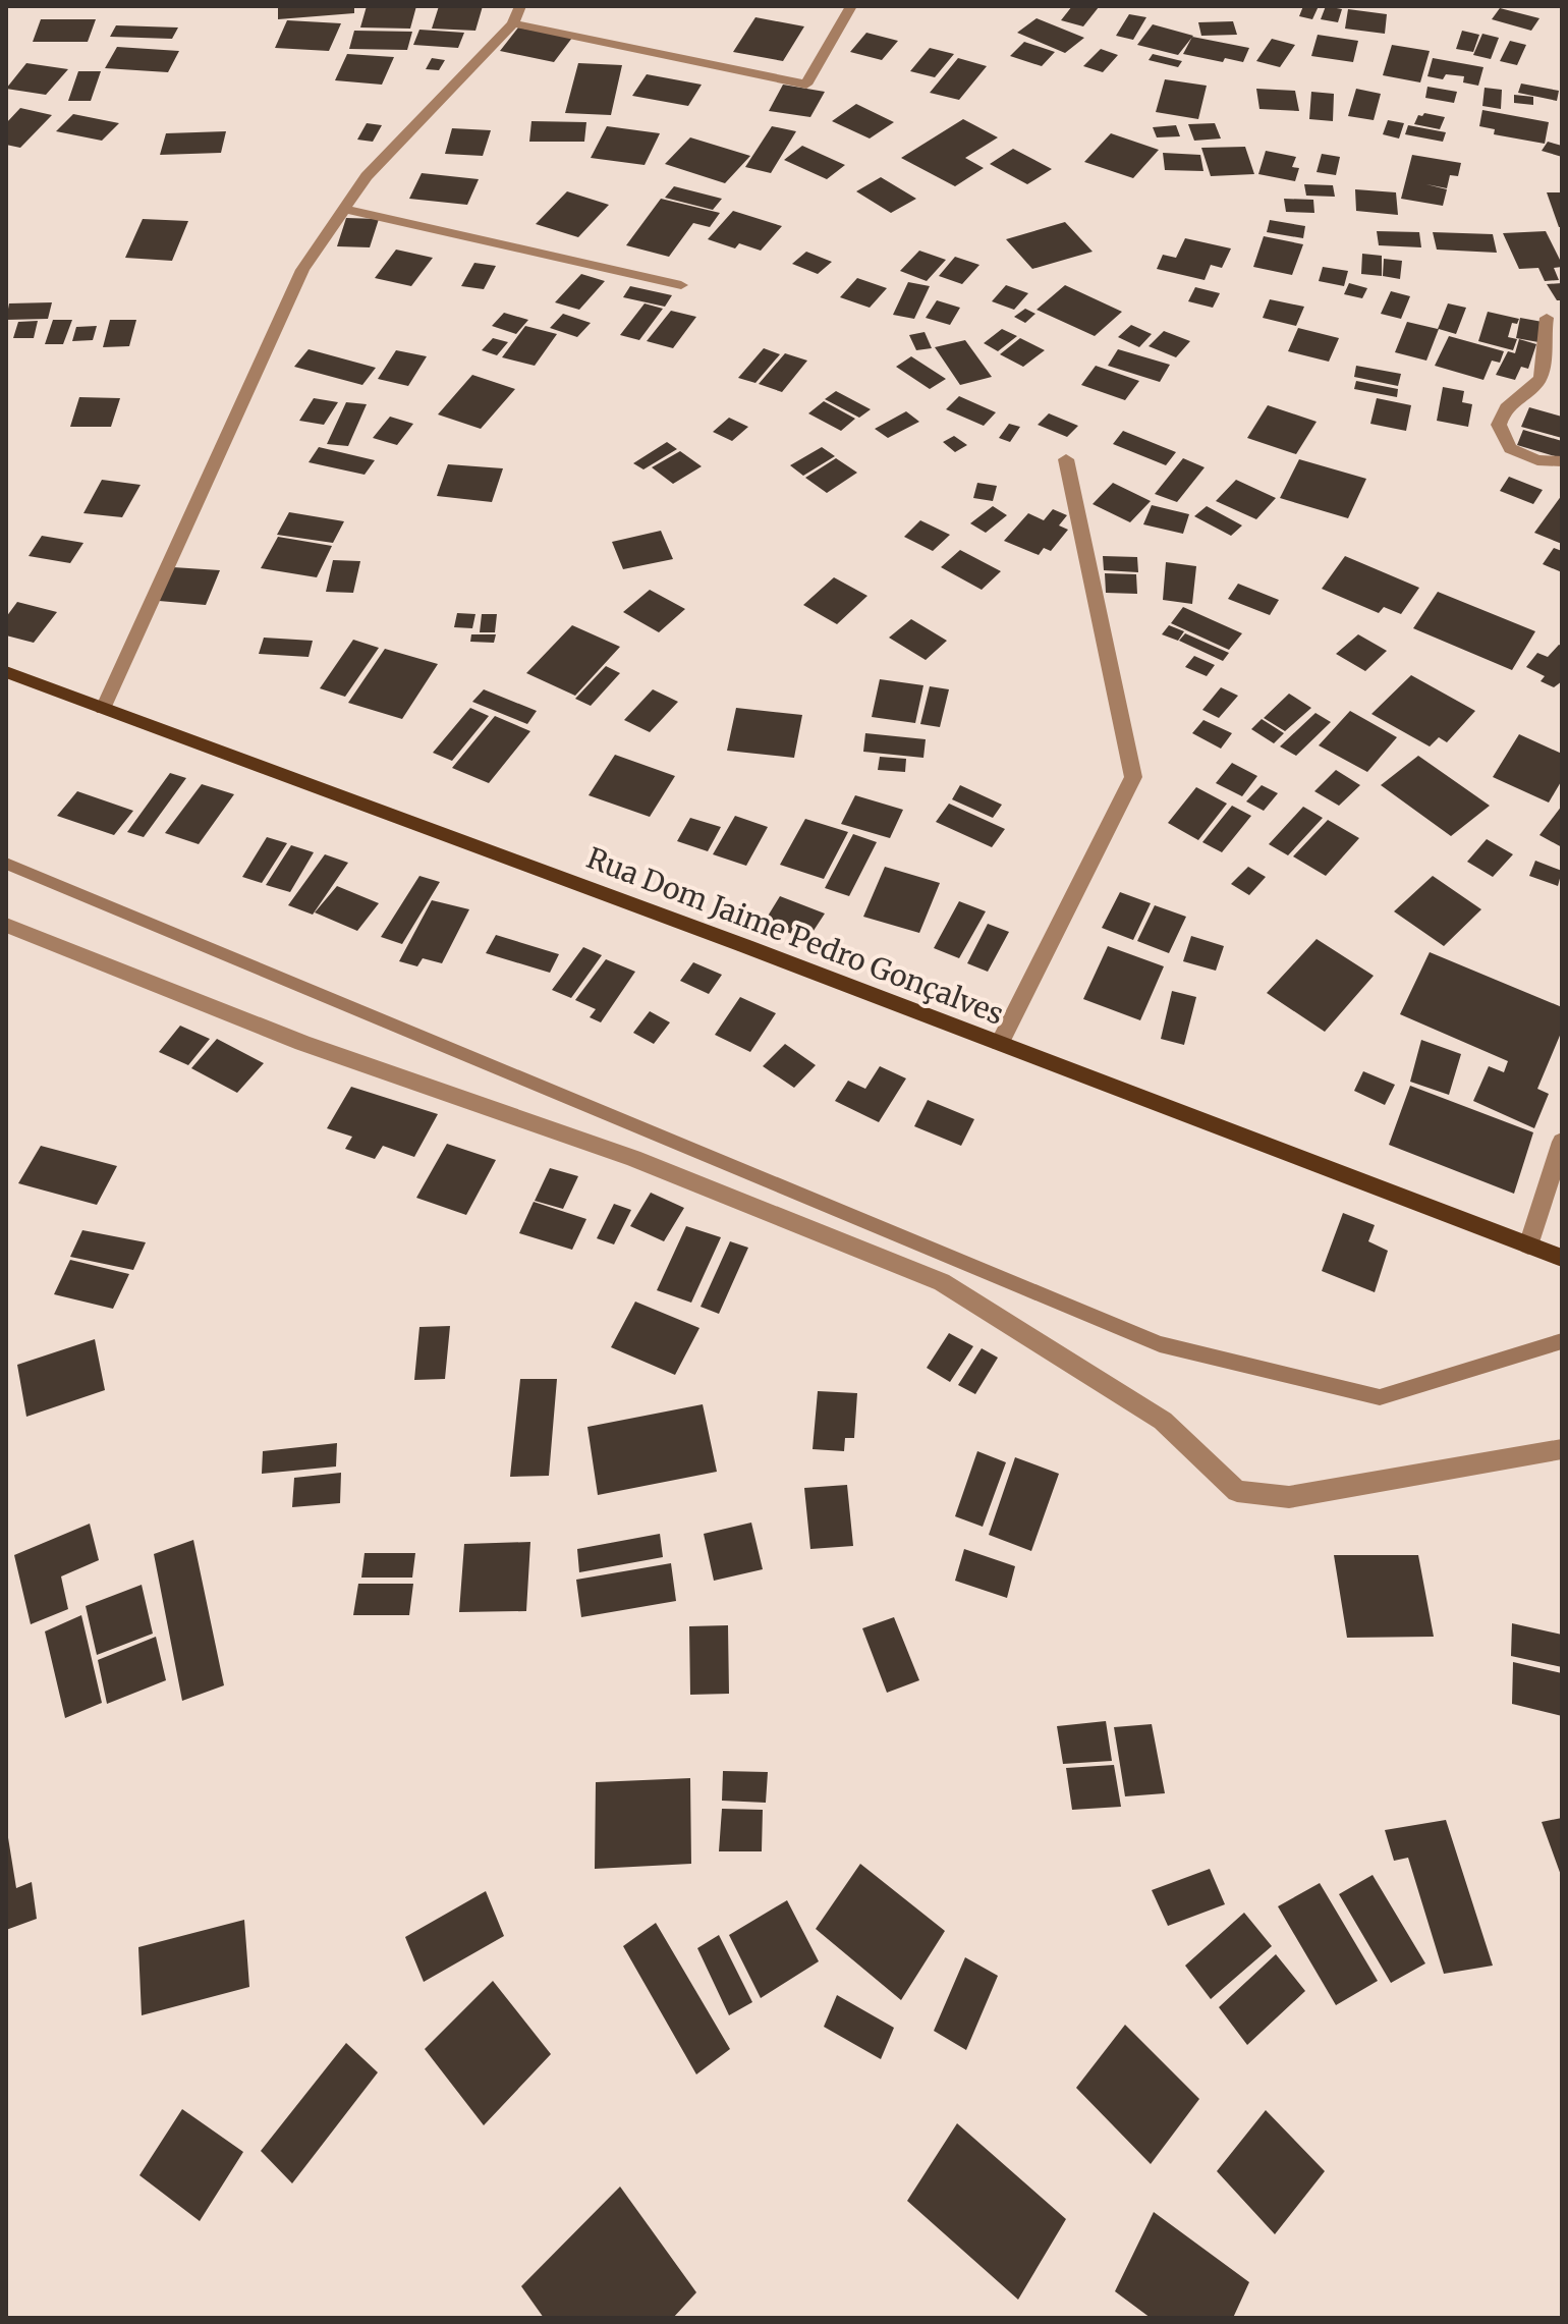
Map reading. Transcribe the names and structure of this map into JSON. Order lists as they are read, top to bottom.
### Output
{
  "streets": {
    "main road": ["Rua Dom Jaime Pedro Gonçalves"]
  }
}
